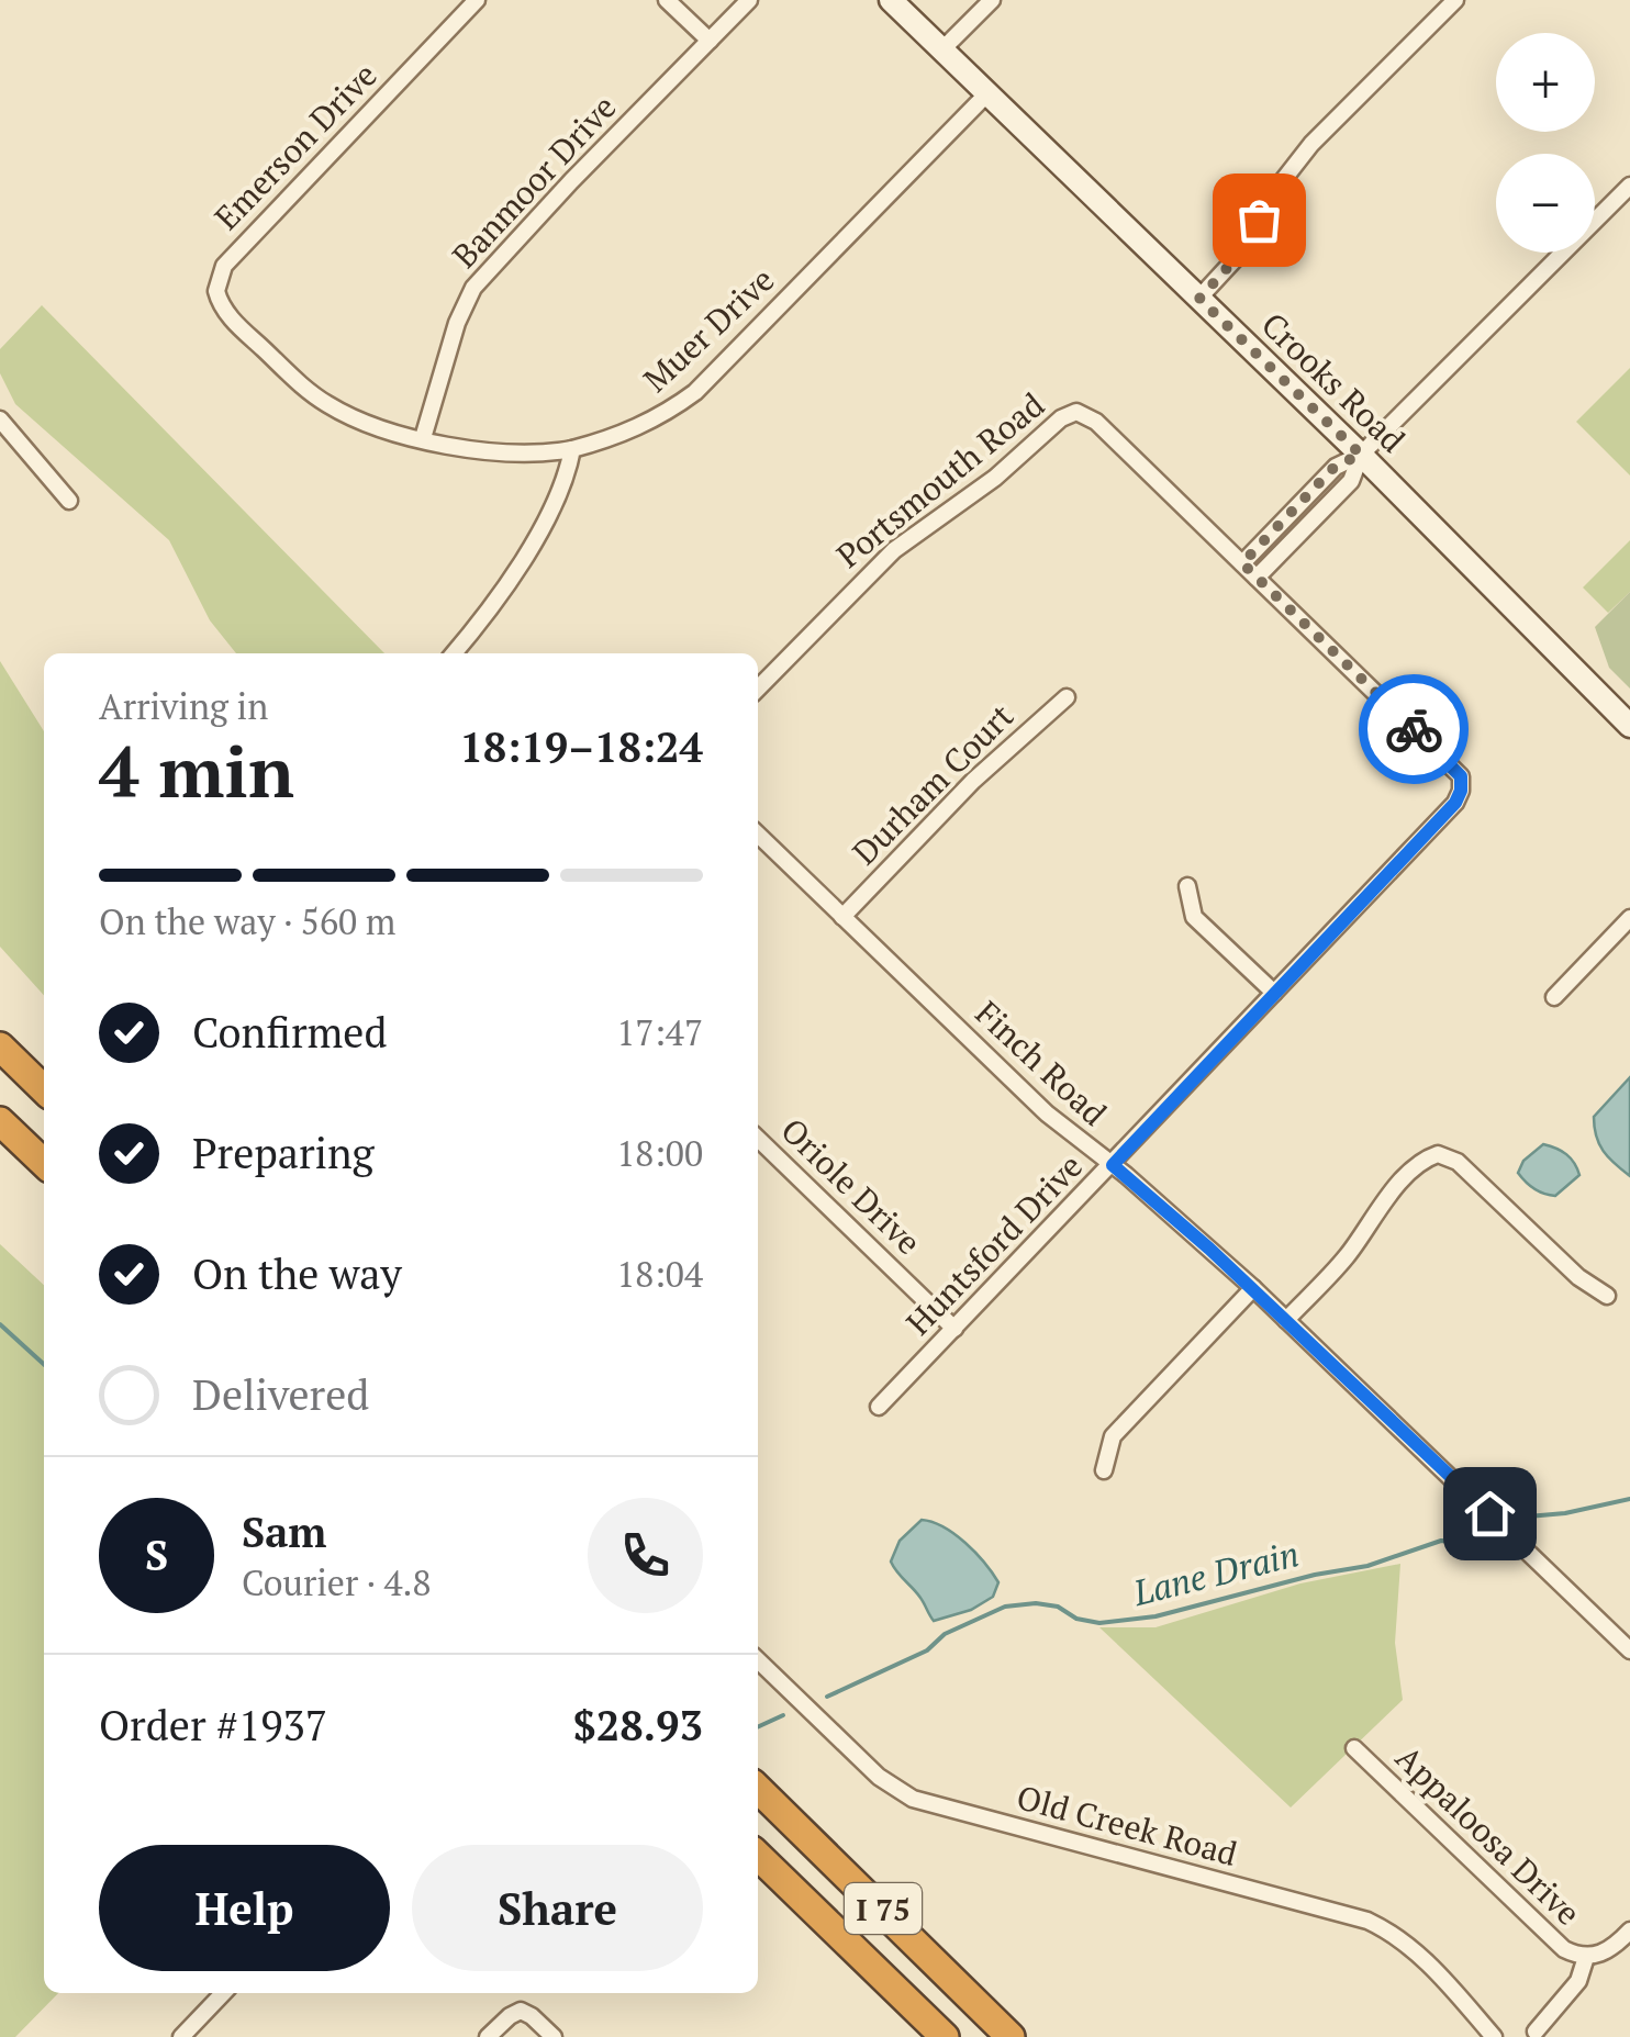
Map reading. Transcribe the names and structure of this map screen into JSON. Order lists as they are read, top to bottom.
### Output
{
  "streets": {
    "highway": ["I 75"],
    "main road": ["Crooks Road"],
    "street": [
      "Emerson Drive",
      "Banmoor Drive",
      "Muer Drive",
      "Portsmouth Road",
      "Durham Court",
      "Finch Road",
      "Oriole Drive",
      "Huntsford Drive",
      "Old Creek Road",
      "Appaloosa Drive"
    ]
  },
  "crossings": [
    ["Emerson Drive", "Muer Drive"],
    ["Banmoor Drive", "Muer Drive"],
    ["Muer Drive", "Crooks Road"],
    ["Durham Court", "Finch Road"],
    ["Finch Road", "Huntsford Drive"],
    ["Oriole Drive", "Huntsford Drive"]
  ],
  "water": ["Lane Drain"],
  "page": {
    "map_buttons": ["+", "−"],
    "heading": ["4 min", "Arriving in", "18:19–18:24"],
    "panel": [
      "Sam",
      "Courier · 4.8",
      "Order #1937",
      "$28.93"
    ],
    "bar": "On the way · 560 m",
    "list": [
      ["Confirmed", "17:47"],
      ["Preparing", "18:00"],
      ["On the way", "18:04"],
      "Delivered"
    ],
    "round": "S",
    "buttons": ["Help", "Share"]
  }
}
